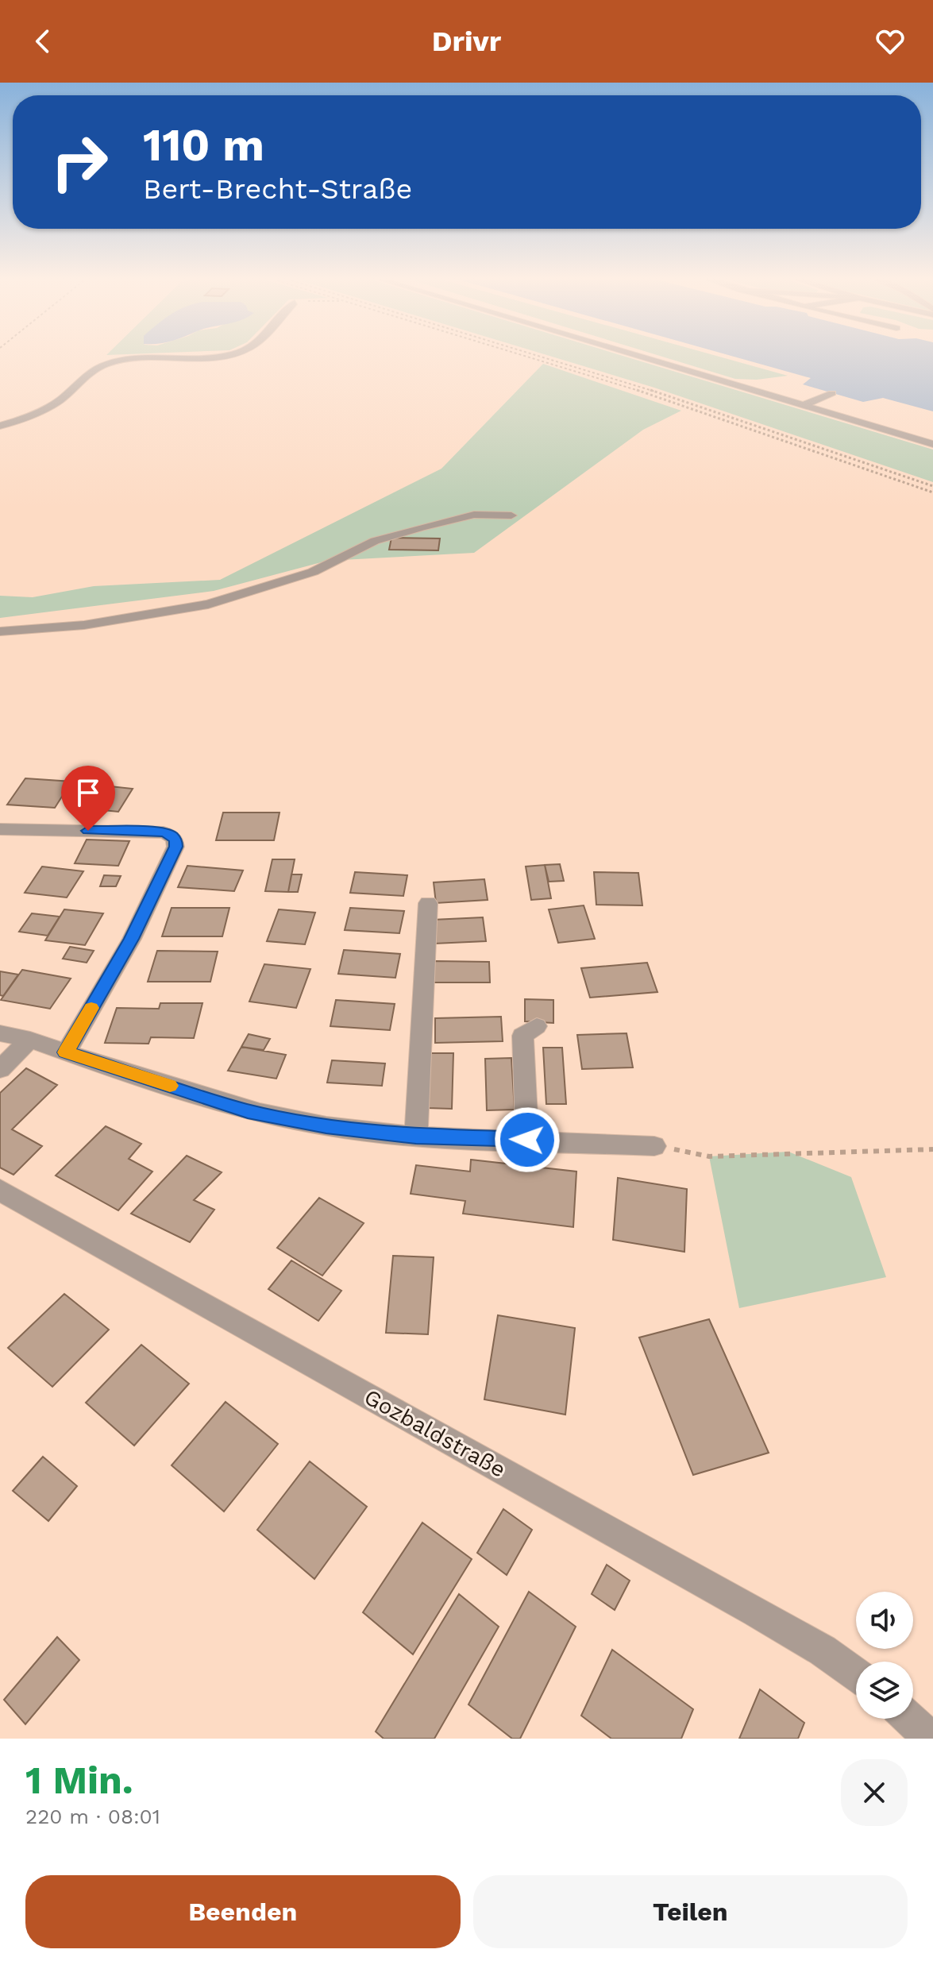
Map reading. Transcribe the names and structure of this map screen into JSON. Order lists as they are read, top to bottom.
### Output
{
  "streets": {
    "street": ["Gozbaldstraße"]
  },
  "page": {
    "header": "Drivr",
    "turn": ["110 m", "Bert-Brecht-Straße"],
    "heading": ["1 Min.", "220 m · 08:01"],
    "buttons": ["Beenden", "Teilen"]
  }
}
